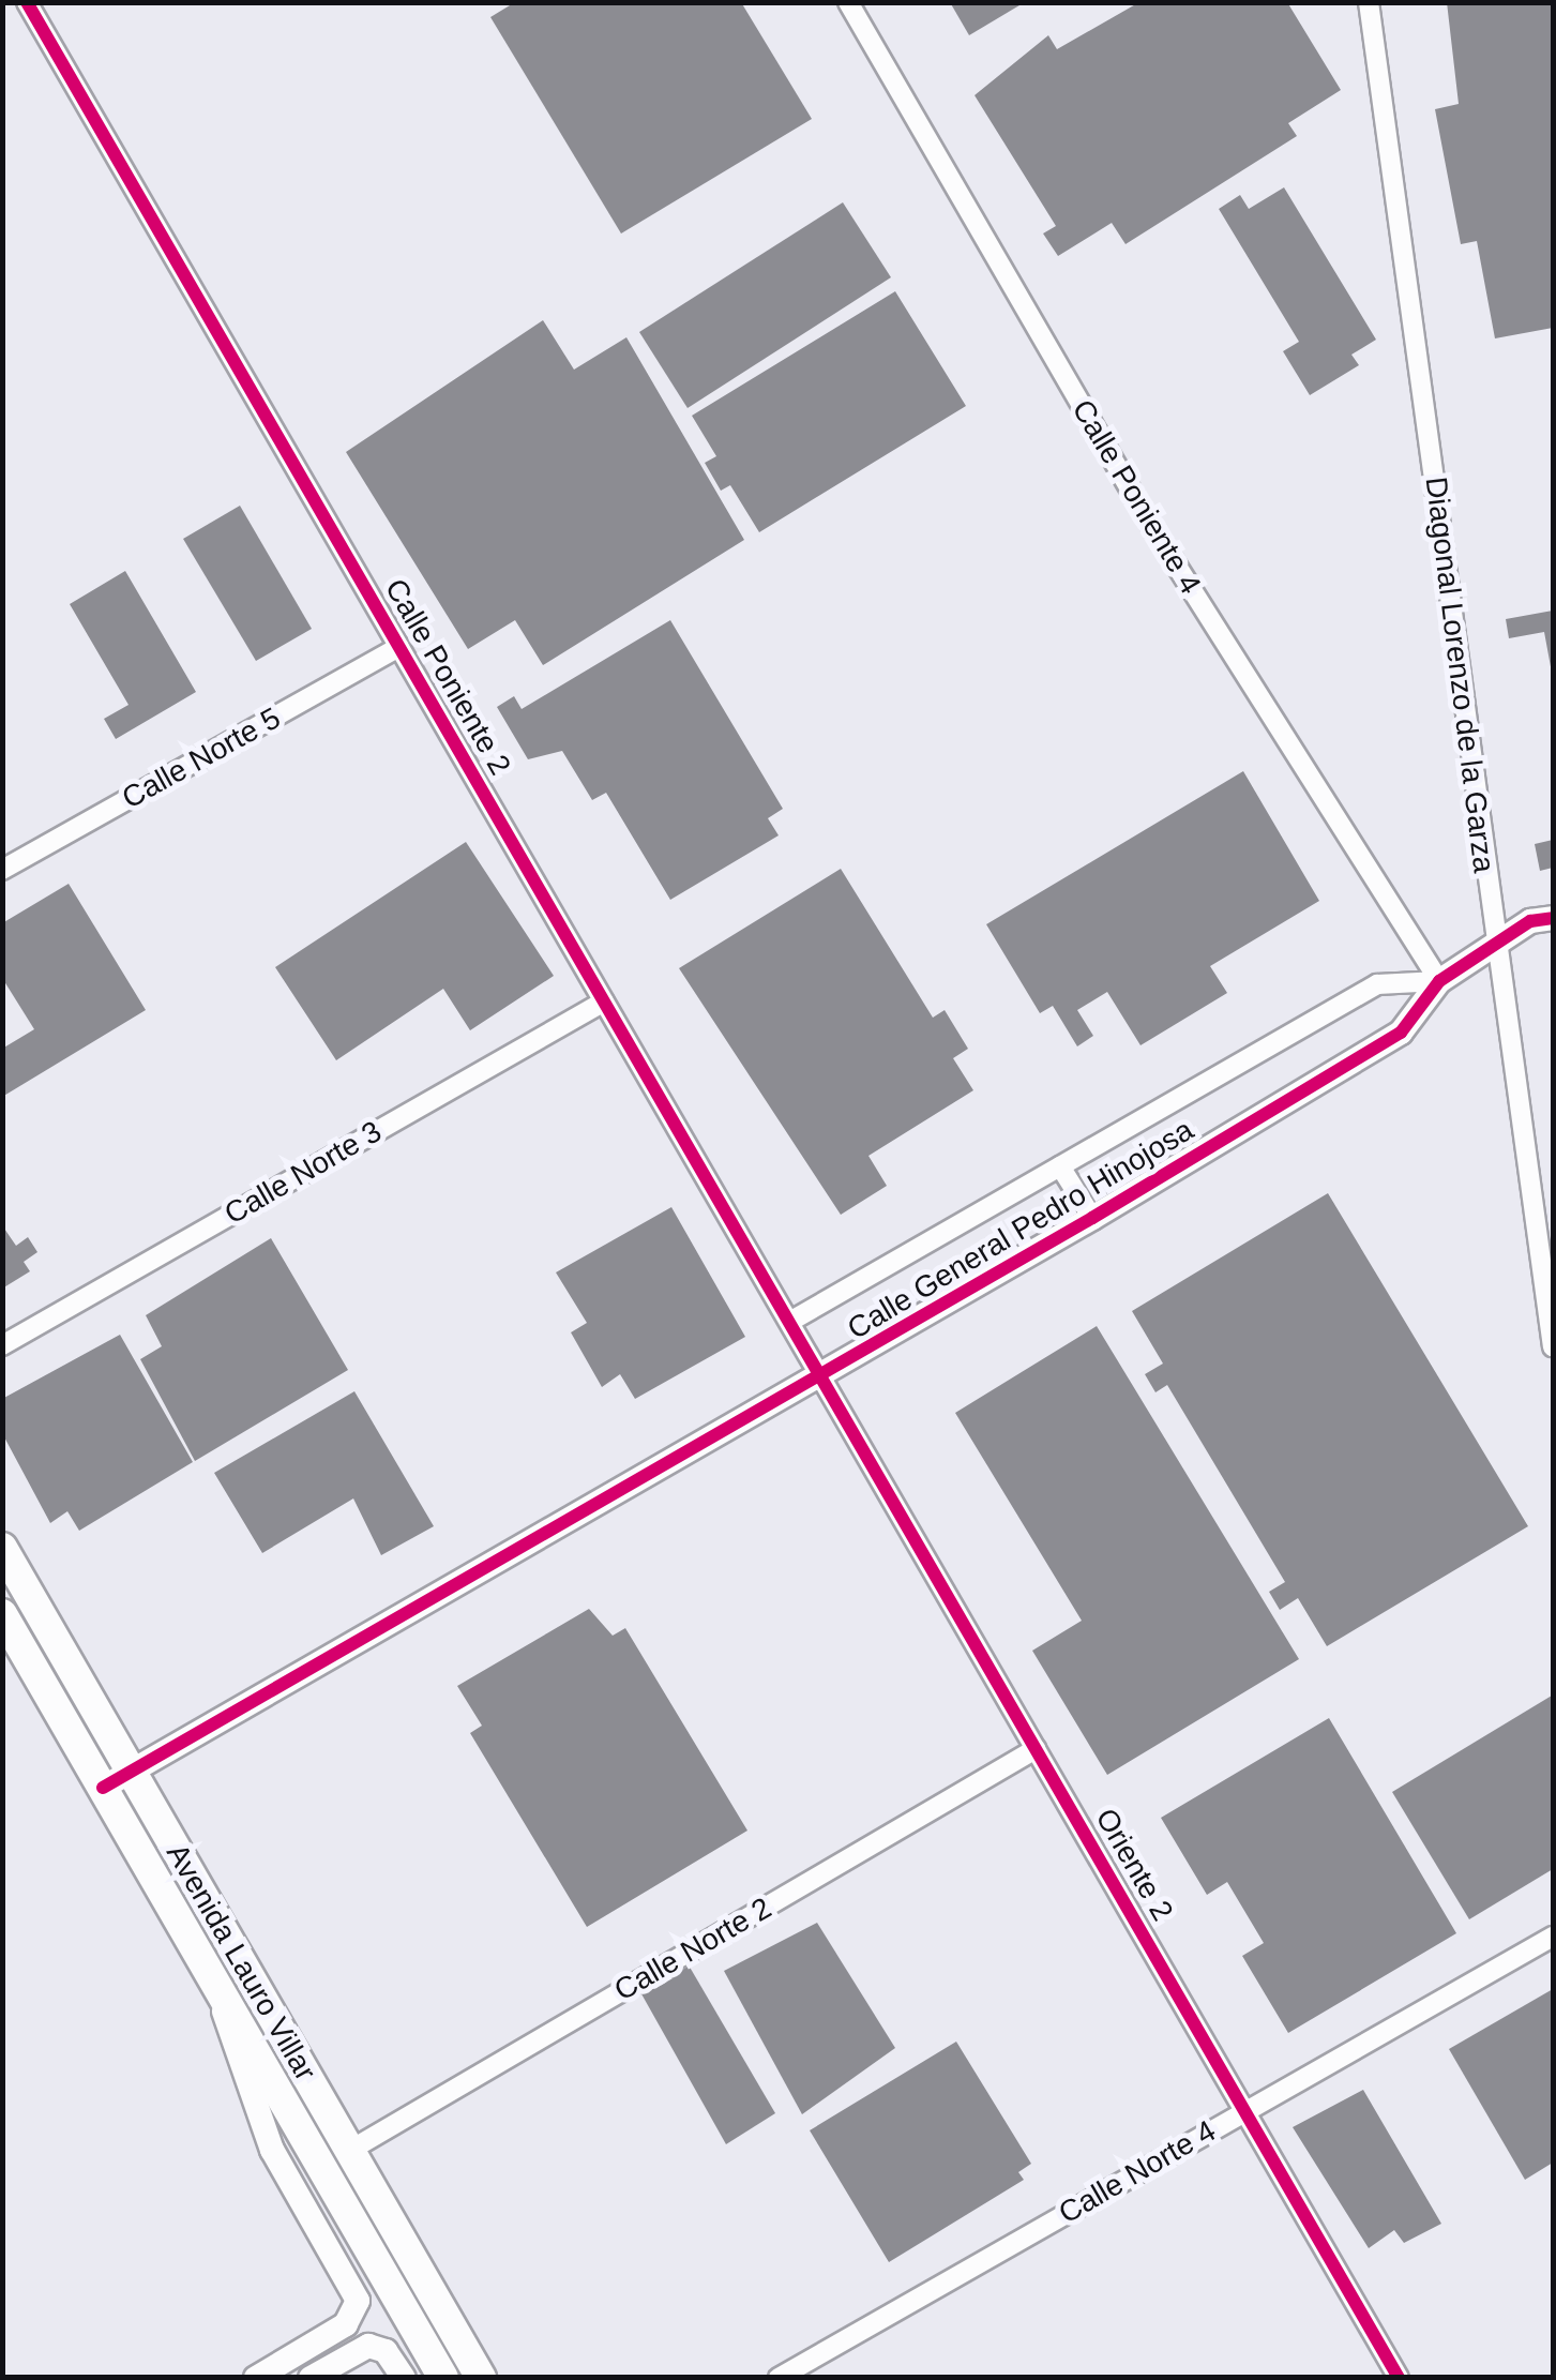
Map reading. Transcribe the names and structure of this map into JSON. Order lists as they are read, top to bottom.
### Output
{
  "streets": {
    "main road": ["Avenida Lauro Villar"],
    "street": [
      "Calle Poniente 4",
      "Diagonal Lorenzo de la Garza",
      "Calle Poniente 2",
      "Calle Norte 5",
      "Calle Norte 3",
      "Calle General Pedro Hinojosa",
      "Oriente 2",
      "Calle Norte 2",
      "Calle Norte 4"
    ]
  },
  "crossings": [
    ["Calle Poniente 4", "Calle General Pedro Hinojosa"],
    ["Diagonal Lorenzo de la Garza", "Calle General Pedro Hinojosa"],
    ["Calle Poniente 2", "Calle Norte 5"],
    ["Calle Poniente 2", "Calle Norte 3"],
    ["Calle Poniente 2", "Calle General Pedro Hinojosa"],
    ["Calle Poniente 2", "Oriente 2"],
    ["Calle General Pedro Hinojosa", "Oriente 2"],
    ["Calle General Pedro Hinojosa", "Avenida Lauro Villar"],
    ["Oriente 2", "Calle Norte 2"],
    ["Oriente 2", "Calle Norte 4"],
    ["Calle Norte 2", "Avenida Lauro Villar"]
  ]
}
